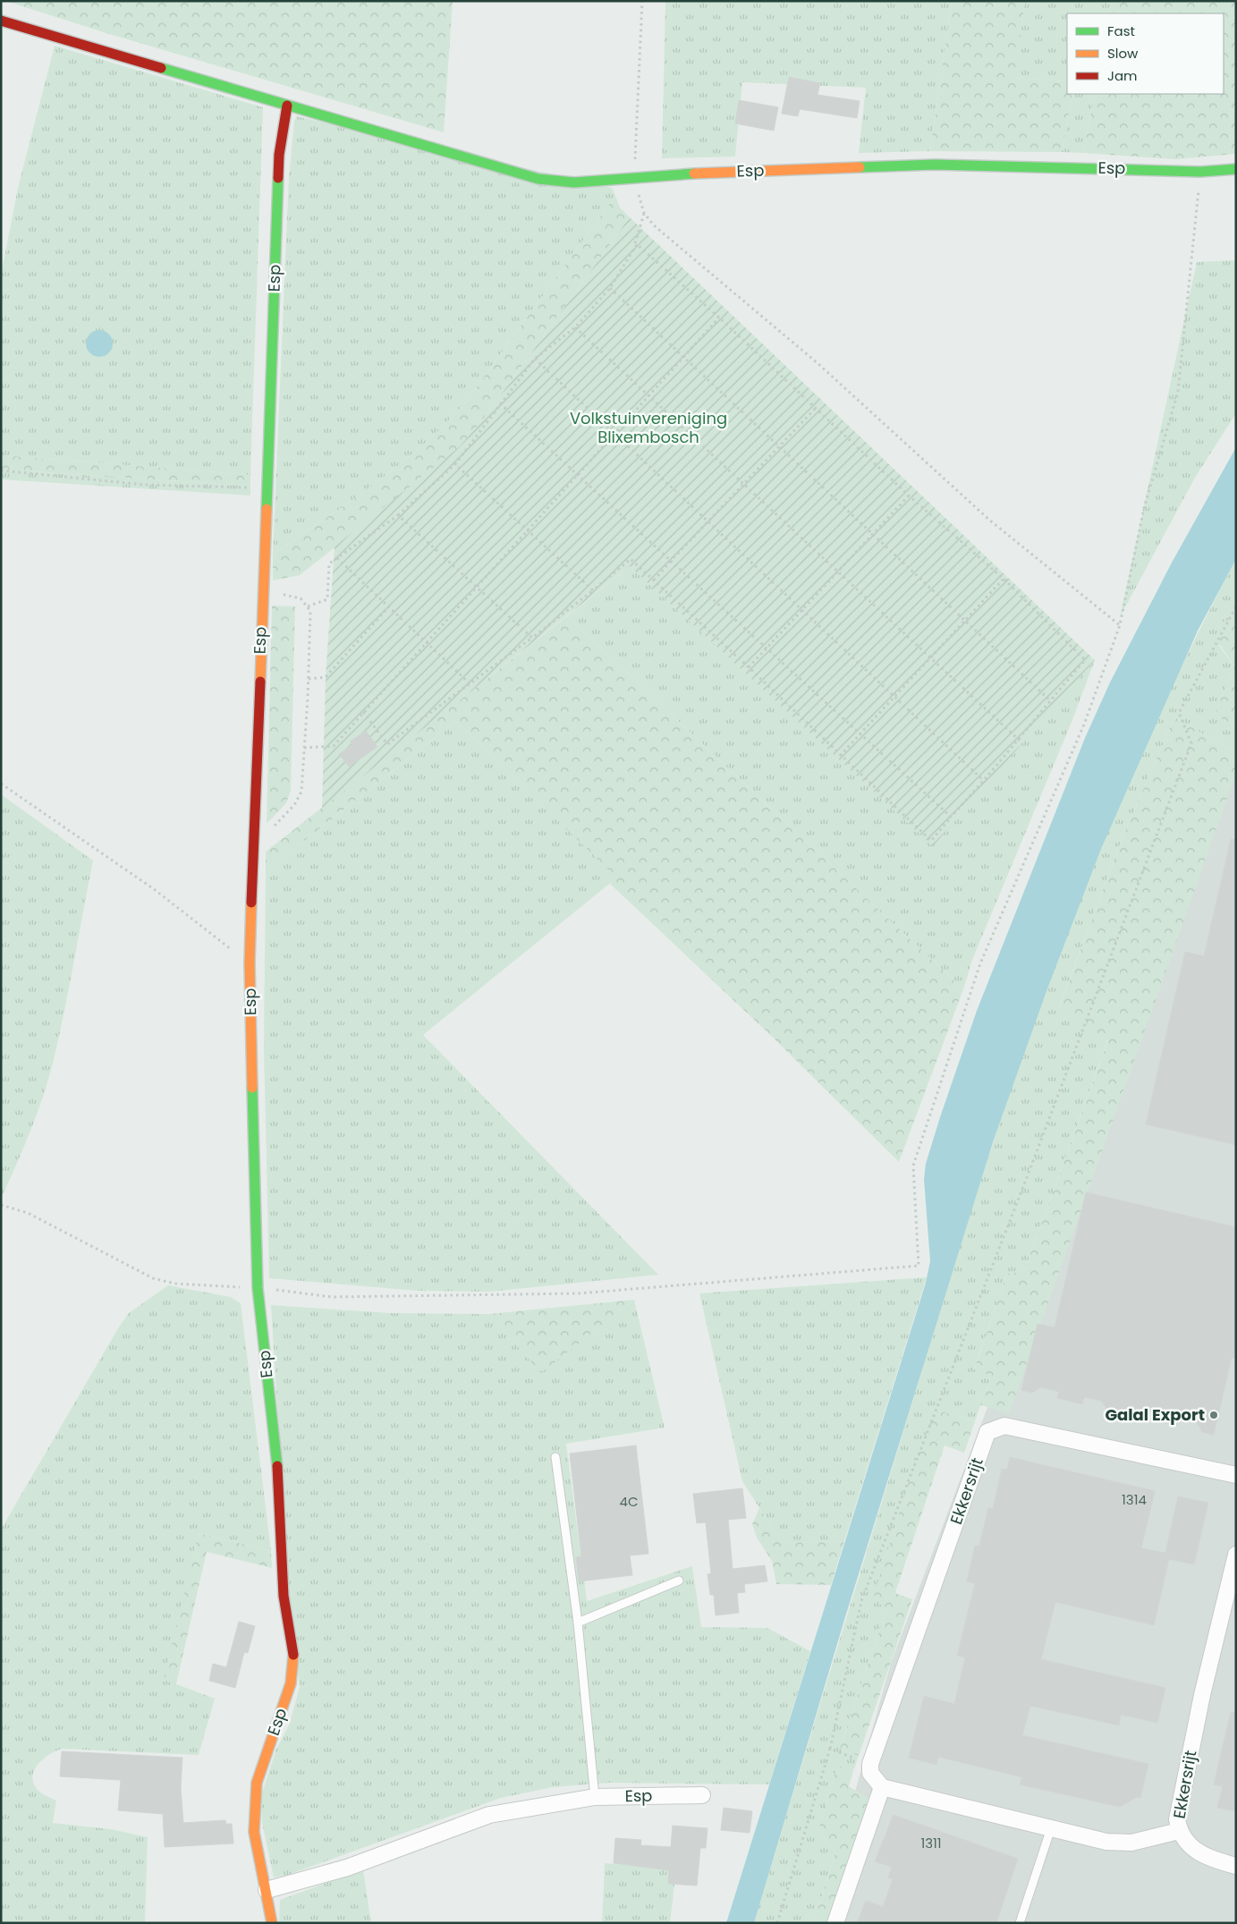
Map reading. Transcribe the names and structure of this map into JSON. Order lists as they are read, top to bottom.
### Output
{
  "streets": {
    "street": ["Esp", "Ekkersrijt"]
  },
  "parks": ["Volkstuinvereniging Blixembosch"],
  "places": ["Galal Export"],
  "house_numbers": ["1314", "4C", "1311"],
  "legend": ["Fast", "Slow", "Jam"]
}
